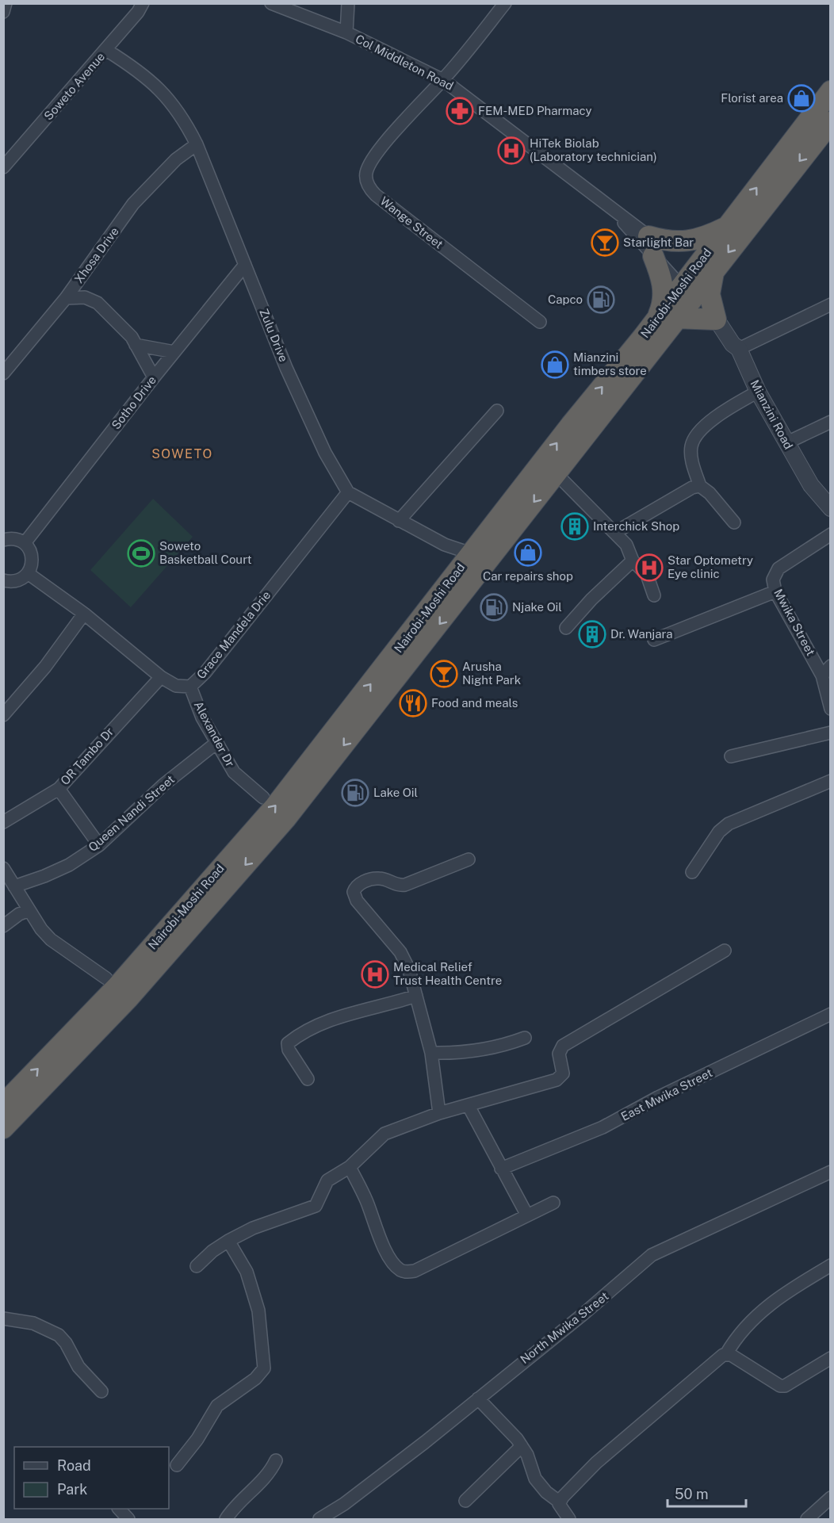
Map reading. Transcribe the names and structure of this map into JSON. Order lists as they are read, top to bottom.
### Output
{
  "streets": {
    "highway": ["Nairobi-Moshi Road"],
    "street": [
      "Col Middleton Road",
      "Soweto Avenue",
      "Wange Street",
      "Xhosa Drive",
      "Zulu Drive",
      "Sotho Drive",
      "Mianzini Road",
      "Mwika Street",
      "Grace Mandela Drie",
      "Alexander Dr",
      "OR Tambo Dr",
      "Queen Nandi Street",
      "East Mwika Street",
      "North Mwika Street"
    ]
  },
  "crossings": [
    ["Col Middleton Road", "Wange Street"],
    ["Col Middleton Road", "Nairobi-Moshi Road"],
    ["Col Middleton Road", "Mianzini Road"],
    ["Soweto Avenue", "Zulu Drive"],
    ["Xhosa Drive", "Zulu Drive"],
    ["Nairobi-Moshi Road", "Mianzini Road"],
    ["Zulu Drive", "Sotho Drive"],
    ["Zulu Drive", "Grace Mandela Drie"],
    ["Grace Mandela Drie", "Alexander Dr"],
    ["Grace Mandela Drie", "OR Tambo Dr"],
    ["Alexander Dr", "Queen Nandi Street"]
  ],
  "districts": ["SOWETO"],
  "places": {
    "shop": ["Florist area", "Mianzini timbers store", "Car repairs shop"],
    "pharmacy": ["FEM-MED Pharmacy"],
    "hospital": ["HiTek Biolab (Laboratory technician)", "Star Optometry Eye clinic", "Medical Relief Trust Health Centre"],
    "bar": ["Starlight Bar", "Arusha Night Park"],
    "fuel station": ["Capco", "Njake Oil", "Lake Oil"],
    "building": ["Interchick Shop", "Dr. Wanjara"],
    "sports": ["Soweto Basketball Court"],
    "restaurant": ["Food and meals"]
  },
  "legend": ["Road", "Park"],
  "scale_bar": "50 m"
}
